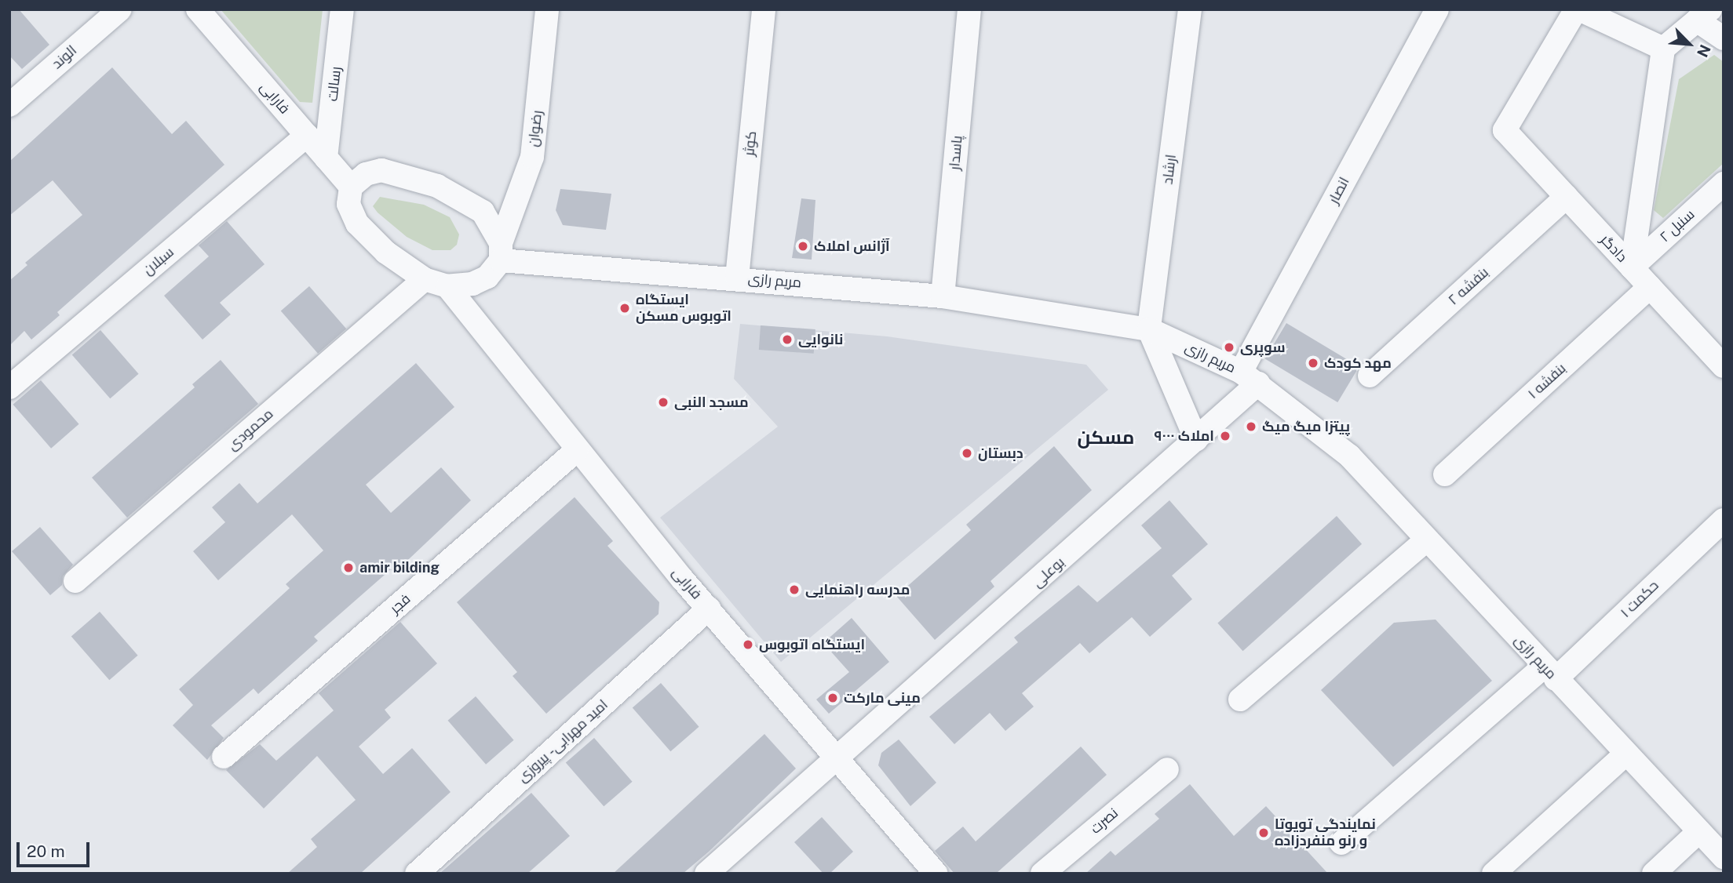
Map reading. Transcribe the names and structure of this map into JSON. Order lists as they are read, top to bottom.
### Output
{
  "streets": {
    "street": [
      "الوند",
      "رسالت",
      "فارابی",
      "رضوان",
      "کوثر",
      "پاسدار",
      "ارشاد",
      "انصار",
      "سنبل ۲",
      "دادگر",
      "سبلان",
      "مریم رازی",
      "بنفشه ۲",
      "بنفشه ۱",
      "محمودی",
      "بوعلی",
      "حکمت ۱",
      "فجر",
      "امید مهرابی - پیروزی",
      "نصرت"
    ]
  },
  "crossings": [
    ["رسالت", "فارابی"],
    ["فارابی", "سبلان"],
    ["فارابی", "بوعلی"],
    ["فارابی", "فجر"],
    ["فارابی", "امید مهرابی - پیروزی"],
    ["رضوان", "مریم رازی"],
    ["کوثر", "مریم رازی"],
    ["پاسدار", "مریم رازی"],
    ["ارشاد", "مریم رازی"],
    ["انصار", "مریم رازی"],
    ["انصار", "بوعلی"],
    ["سنبل ۲", "دادگر"],
    ["دادگر", "بنفشه ۲"],
    ["دادگر", "بنفشه ۱"],
    ["مریم رازی", "بوعلی"],
    ["مریم رازی", "حکمت ۱"]
  ],
  "districts": ["مسکن"],
  "places": [
    "آژانس املاک",
    "ایستگاه اتوبوس مسکن",
    "نانوایی",
    "سوپری",
    "مهد کودک",
    "مسجد النبی",
    "پیتزا میگ میگ",
    "املاک ۹۰۰۰",
    "دبستان",
    "amir bilding",
    "مدرسه راهنمایی",
    "ایستگاه اتوبوس",
    "مینی مارکت",
    "نمایندگی تویوتا و رنو منفردزاده"
  ],
  "scale_bar": "20 m",
  "north": "bottom right"
}
